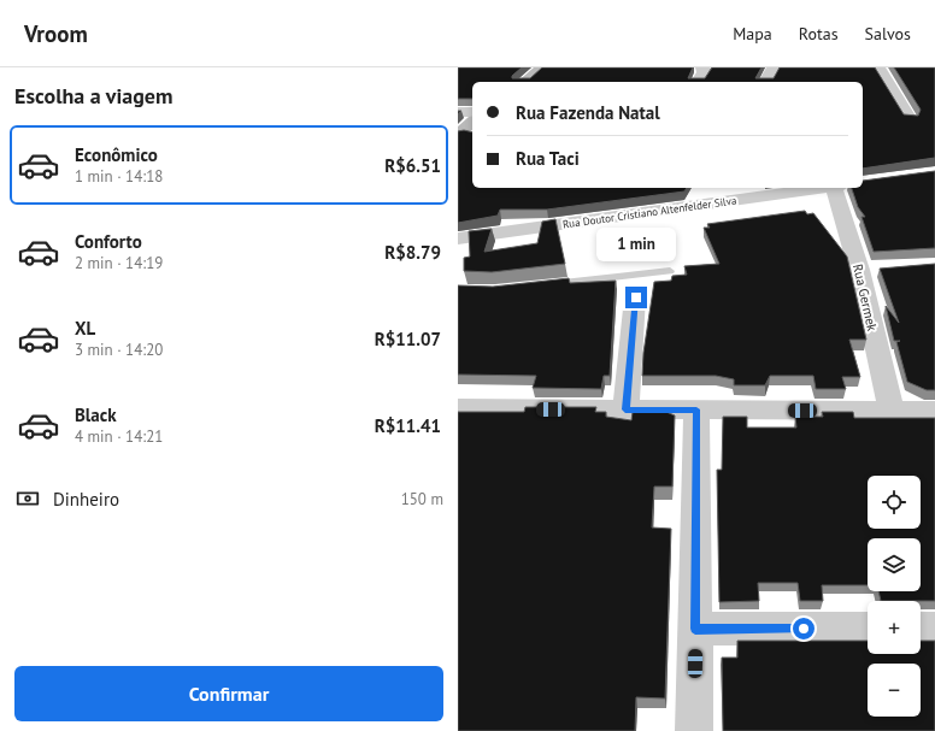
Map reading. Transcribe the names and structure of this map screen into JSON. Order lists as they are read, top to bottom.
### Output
{
  "streets": {
    "street": ["Rua Doutor Cristiano Altenfelder Silva", "Rua Germek"]
  },
  "page": {
    "header": "Vroom",
    "nav": ["Mapa", "Rotas", "Salvos"],
    "heading": "Escolha a viagem",
    "banner": ["Rua Fazenda Natal", "Rua Taci"],
    "list": [
      {
        "name": "Econômico",
        "note": "1 min · 14:18",
        "value": "R$6.51"
      },
      {
        "name": "Conforto",
        "note": "2 min · 14:19",
        "value": "R$8.79"
      },
      {
        "name": "XL",
        "note": "3 min · 14:20",
        "value": "R$11.07"
      },
      {
        "name": "Black",
        "note": "4 min · 14:21",
        "value": "R$11.41"
      }
    ],
    "bubble": "1 min",
    "pay": ["Dinheiro", "150 m"],
    "map_buttons": ["+", "−"],
    "buttons": "Confirmar"
  }
}
